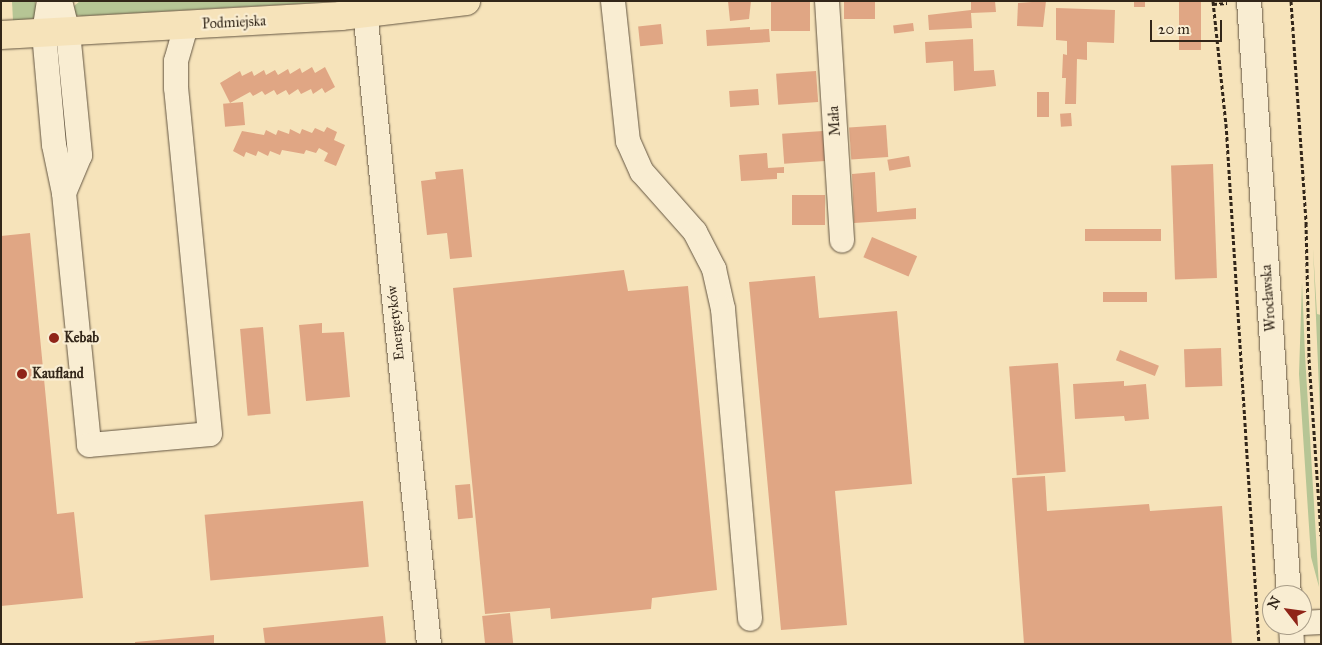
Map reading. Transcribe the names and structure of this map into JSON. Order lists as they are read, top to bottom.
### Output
{
  "streets": {
    "main road": ["Podmiejska"],
    "street": ["Mała", "Wrocławska", "Energetyków"]
  },
  "crossings": [
    ["Podmiejska", "Energetyków"]
  ],
  "places": ["Kebab", "Kaufland"],
  "scale_bar": "20 m",
  "north": "top left"
}
